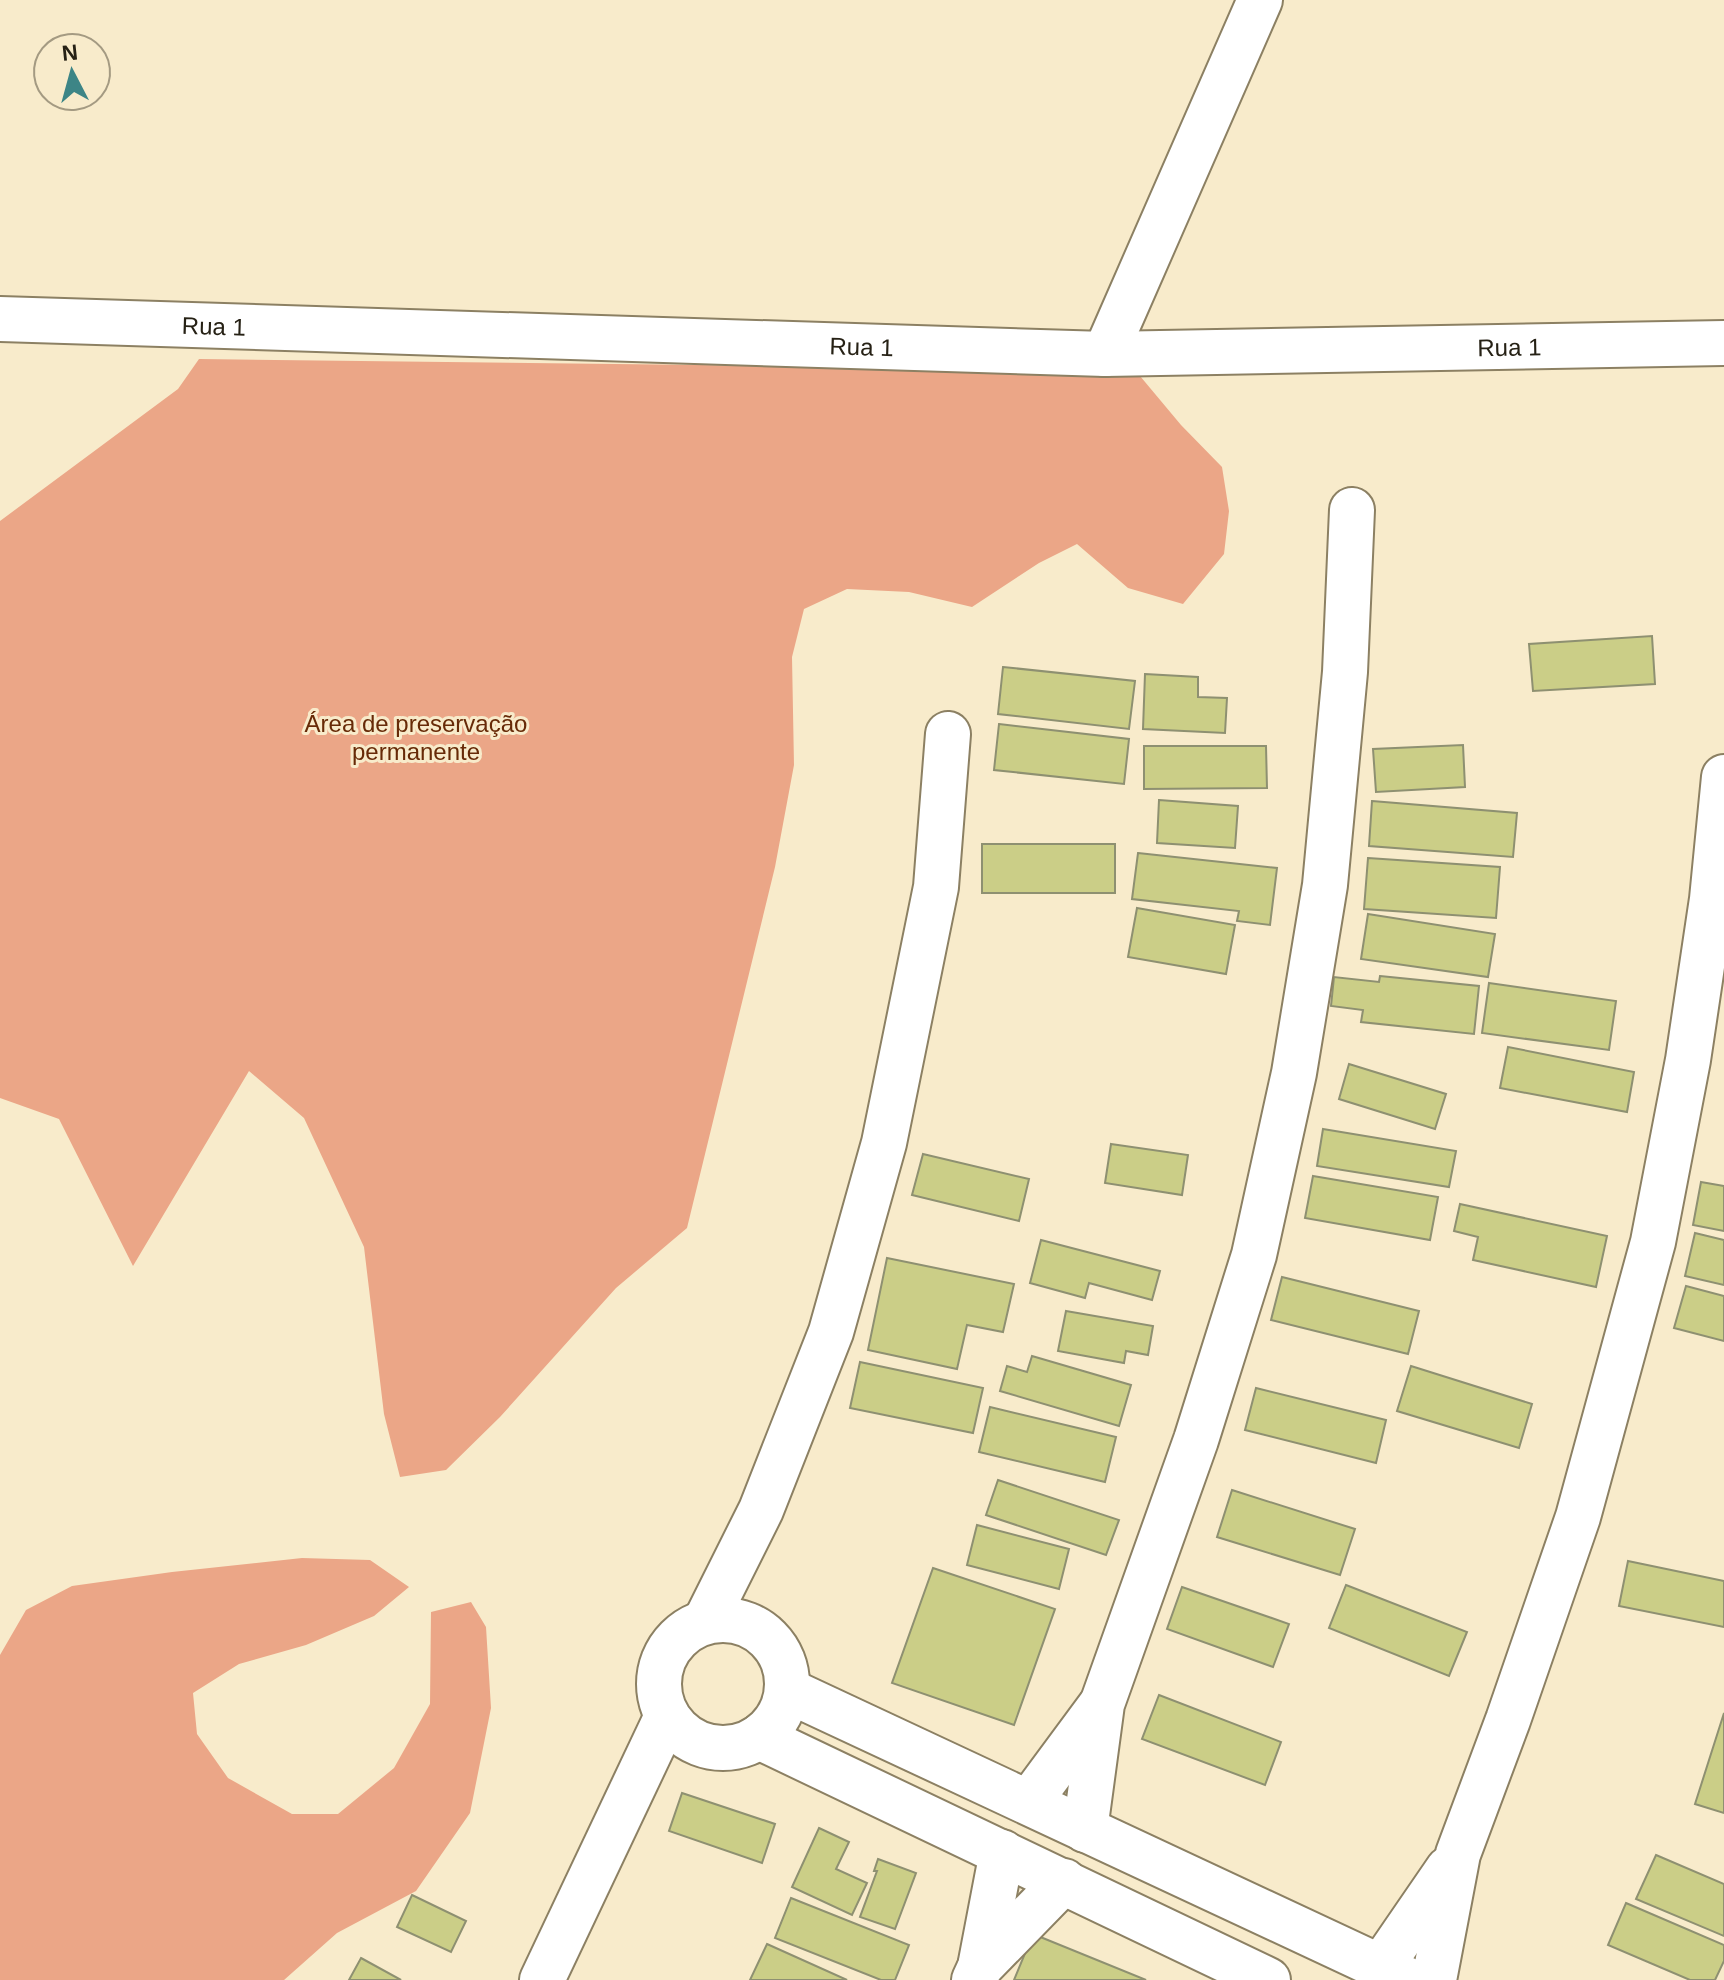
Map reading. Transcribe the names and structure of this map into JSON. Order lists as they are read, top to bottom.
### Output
{
  "streets": {
    "street": ["Rua 1"]
  },
  "parks": ["Área de preservação permanente"],
  "north": "top"
}
